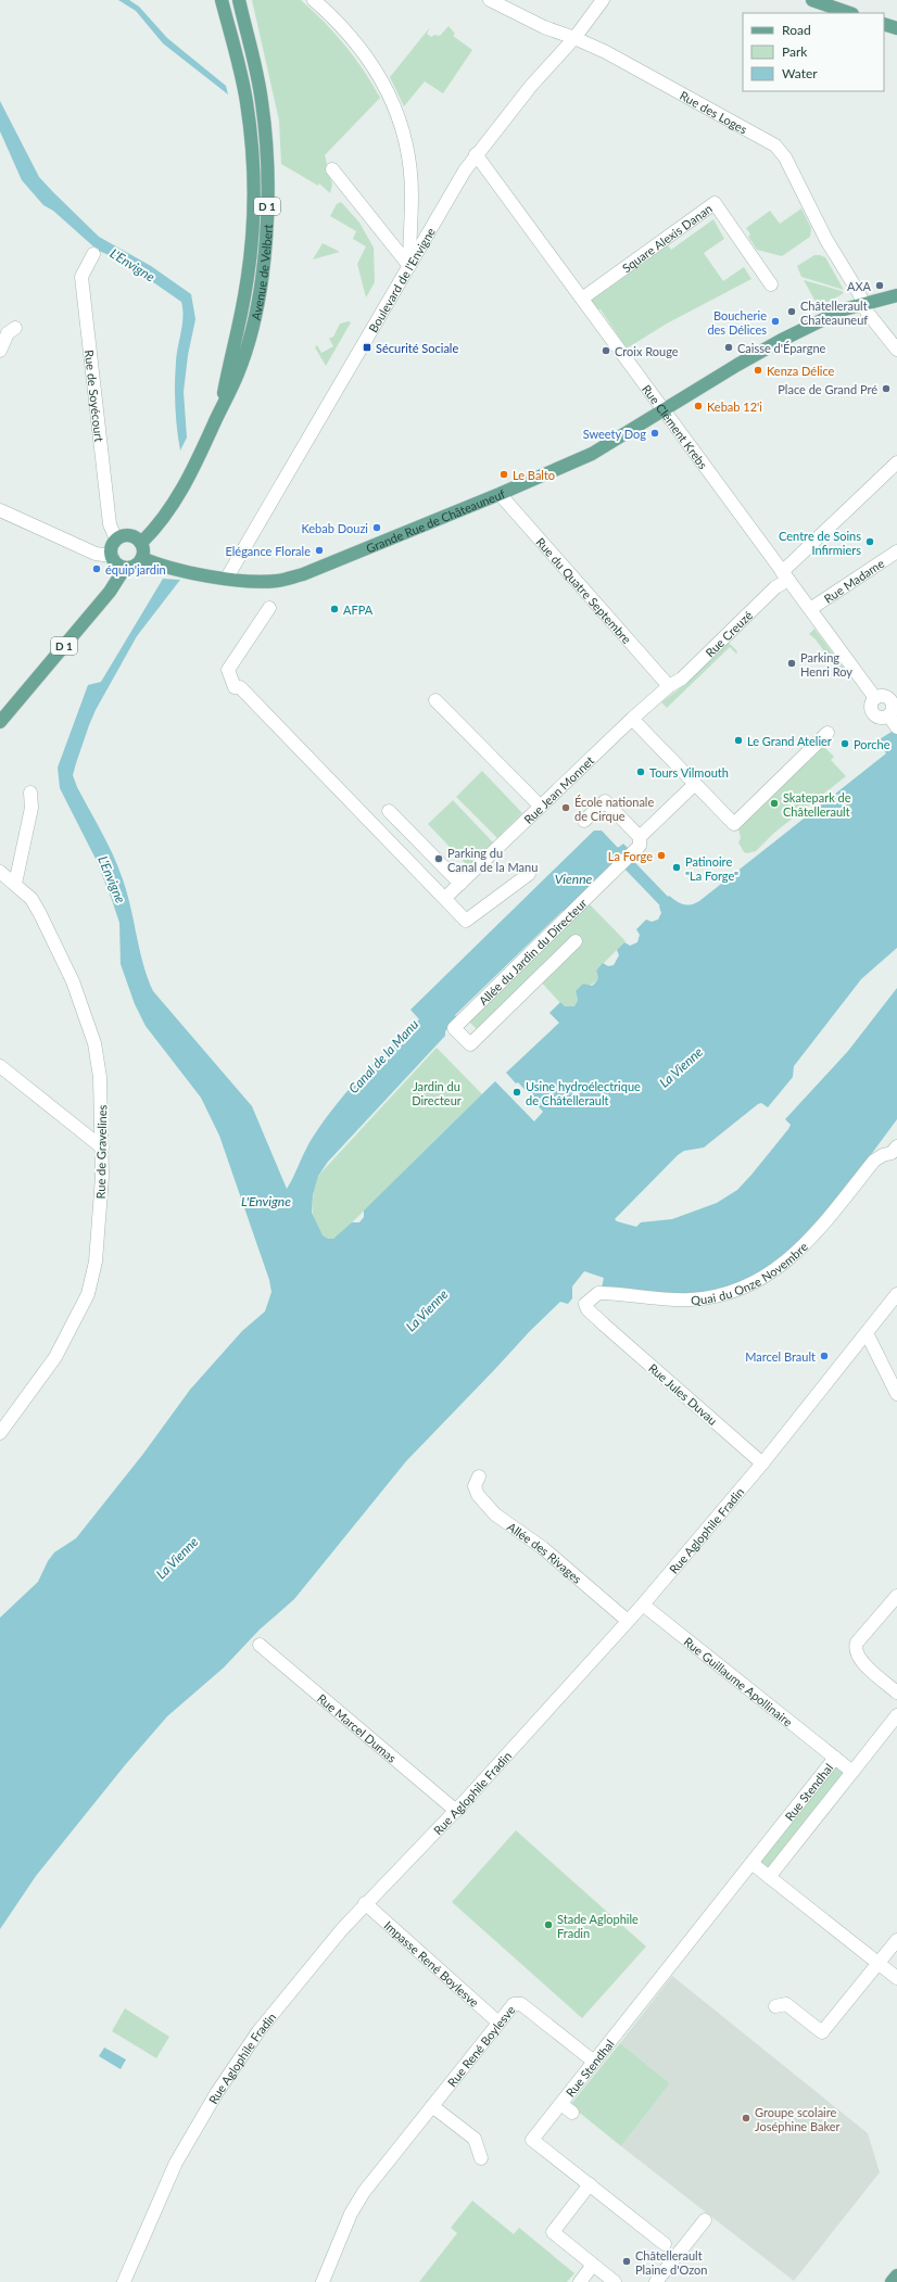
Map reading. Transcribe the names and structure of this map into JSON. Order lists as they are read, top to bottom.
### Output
{
  "streets": {
    "main road": ["D 1", "Avenue de Velbert", "Grande Rue de Châteauneuf"],
    "street": [
      "Rue des Loges",
      "Square Alexis Danan",
      "Boulevard de l'Envigne",
      "Rue de Soyécourt",
      "Rue Clément Krebs",
      "Rue Madame",
      "Rue du Quatre Septembre",
      "Rue Creuzé",
      "Rue Jean Monnet",
      "Allée du Jardin du Directeur",
      "Rue de Gravelines",
      "Quai du Onze Novembre",
      "Rue Jules Duvau",
      "Rue Aglophile Fradin",
      "Allée des Rivages",
      "Rue Guillaume Apollinaire",
      "Rue Marcel Dumas",
      "Rue Stendhal",
      "Impasse René Boylesve",
      "Rue René Boylesve"
    ]
  },
  "crossings": [
    ["Rue des Loges", "Boulevard de l'Envigne"],
    ["Rue des Loges", "Grande Rue de Châteauneuf"],
    ["D 1", "Avenue de Velbert"],
    ["D 1", "Rue de Soyécourt"],
    ["D 1", "Grande Rue de Châteauneuf"],
    ["Square Alexis Danan", "Rue Clément Krebs"],
    ["Avenue de Velbert", "Rue de Soyécourt"],
    ["Avenue de Velbert", "Grande Rue de Châteauneuf"],
    ["Boulevard de l'Envigne", "Rue Clément Krebs"],
    ["Boulevard de l'Envigne", "Grande Rue de Châteauneuf"],
    ["Rue de Soyécourt", "Grande Rue de Châteauneuf"],
    ["Rue Clément Krebs", "Grande Rue de Châteauneuf"],
    ["Rue Clément Krebs", "Rue Madame"],
    ["Rue Clément Krebs", "Rue Creuzé"],
    ["Grande Rue de Châteauneuf", "Rue du Quatre Septembre"],
    ["Rue du Quatre Septembre", "Rue Creuzé"],
    ["Rue du Quatre Septembre", "Rue Jean Monnet"],
    ["Rue Creuzé", "Rue Jean Monnet"],
    ["Quai du Onze Novembre", "Rue Jules Duvau"],
    ["Rue Jules Duvau", "Rue Aglophile Fradin"],
    ["Rue Aglophile Fradin", "Allée des Rivages"],
    ["Rue Aglophile Fradin", "Rue Guillaume Apollinaire"],
    ["Rue Aglophile Fradin", "Rue Marcel Dumas"],
    ["Rue Aglophile Fradin", "Impasse René Boylesve"],
    ["Rue Guillaume Apollinaire", "Rue Stendhal"],
    ["Rue Stendhal", "Rue René Boylesve"],
    ["Impasse René Boylesve", "Rue René Boylesve"]
  ],
  "water": [
    "L'Envigne",
    "Vienne",
    "Canal de la Manu",
    "La Vienne"
  ],
  "parks": ["Jardin du Directeur"],
  "places": {
    "other": [
      "AXA",
      "Châtellerault Chateauneuf",
      "Boucherie des Délices",
      "Caisse d'Épargne",
      "Croix Rouge",
      "Kenza Délice",
      "Place de Grand Pré",
      "Kebab 12'i",
      "Sweety Dog",
      "Le Balto",
      "Kebab Douzi",
      "Centre de Soins Infirmiers",
      "Elégance Florale",
      "équip'jardin",
      "AFPA",
      "Parking Henri Roy",
      "Le Grand Atelier",
      "Porche",
      "Tours Vilmouth",
      "Skatepark de Châtellerault",
      "École nationale de Cirque",
      "La Forge",
      "Parking du Canal de la Manu",
      "Patinoire \"La Forge\"",
      "Usine hydroélectrique de Châtellerault",
      "Marcel Brault",
      "Stade Aglophile Fradin",
      "Groupe scolaire Joséphine Baker",
      "Châtellerault Plaine d'Ozon"
    ],
    "transit": ["Sécurité Sociale"]
  },
  "legend": ["Road", "Park", "Water"]
}
